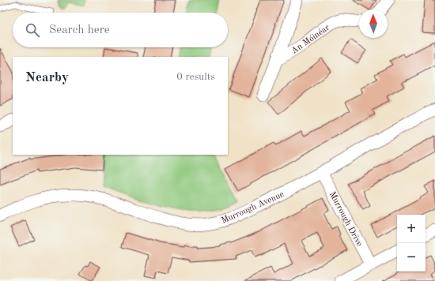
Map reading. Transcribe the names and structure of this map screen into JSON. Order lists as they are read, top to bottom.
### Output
{
  "streets": {
    "street": ["An Móinéar", "Murrough Avenue", "Murrough Drive"]
  },
  "crossings": [
    ["Murrough Avenue", "Murrough Drive"]
  ],
  "north": "top",
  "page": {
    "search": "Search here",
    "heading": ["Nearby", "0 results"],
    "map_buttons": ["+", "−"]
  }
}
